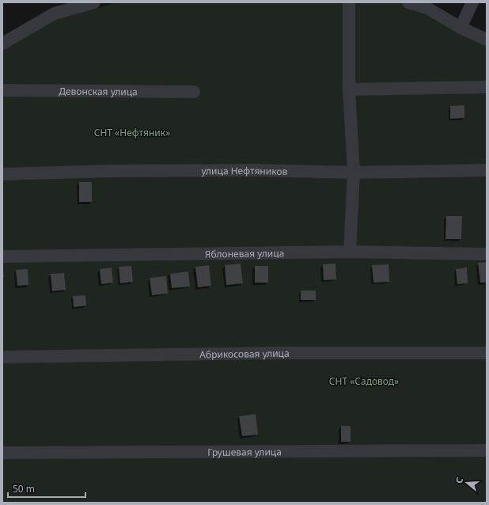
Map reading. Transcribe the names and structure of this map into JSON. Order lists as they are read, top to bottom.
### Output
{
  "streets": {
    "street": [
      "Девонская улица",
      "улица Нефтяников",
      "Яблоневая улица",
      "Абрикосовая улица",
      "Грушевая улица"
    ]
  },
  "parks": ["СНТ «Нефтяник»", "СНТ «Садовод»"],
  "scale_bar": "50 m",
  "north": "left"
}
